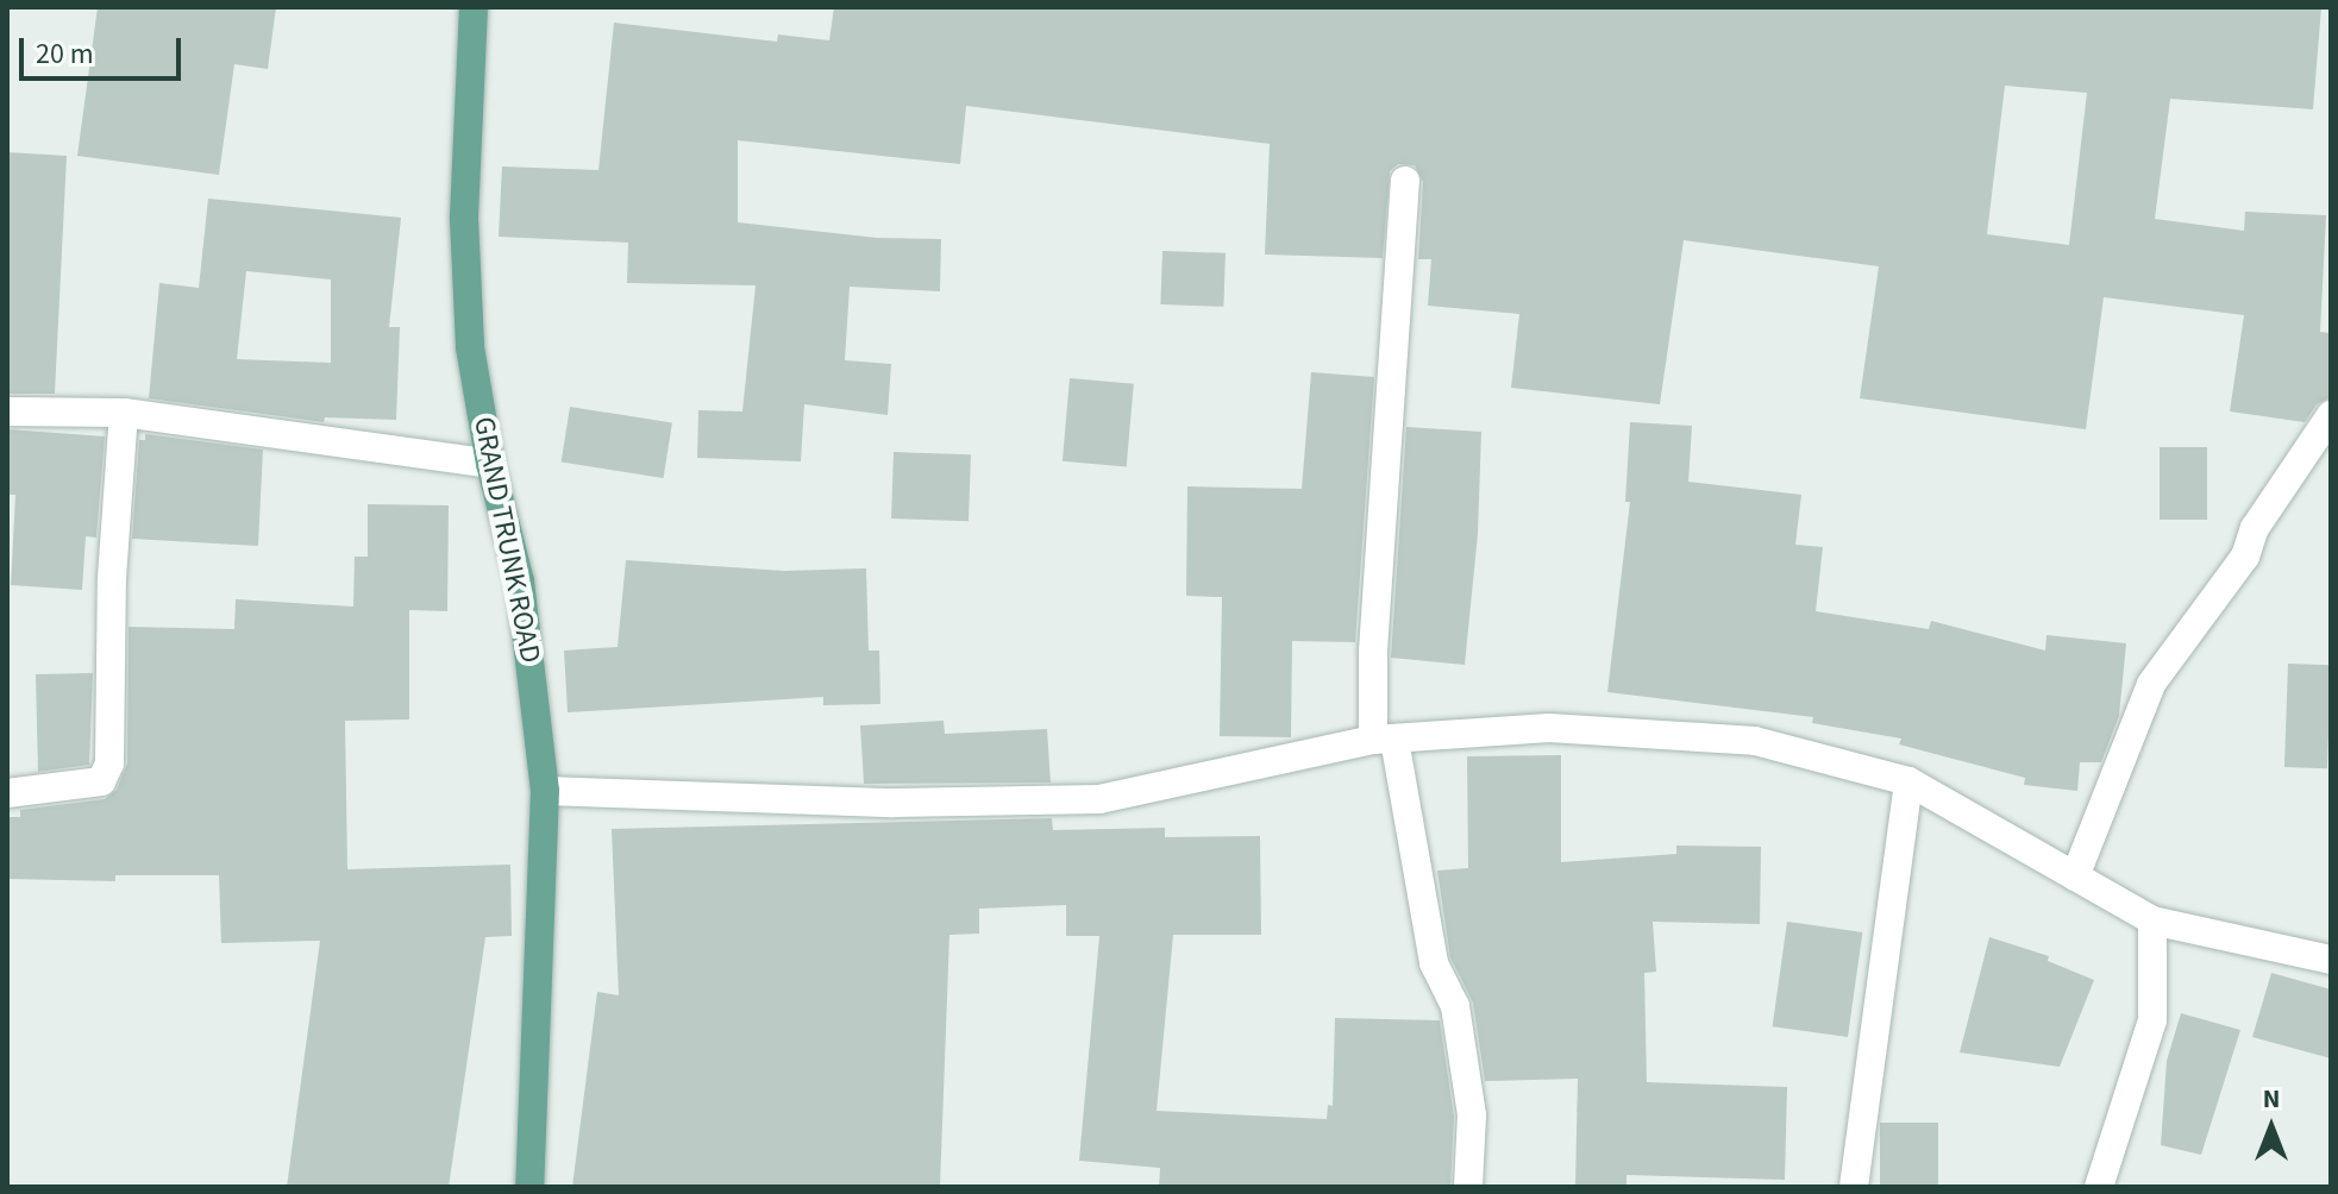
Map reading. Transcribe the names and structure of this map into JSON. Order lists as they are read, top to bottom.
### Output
{
  "streets": {
    "main road": ["GRAND TRUNK ROAD"]
  },
  "scale_bar": "20 m",
  "north": "top"
}
